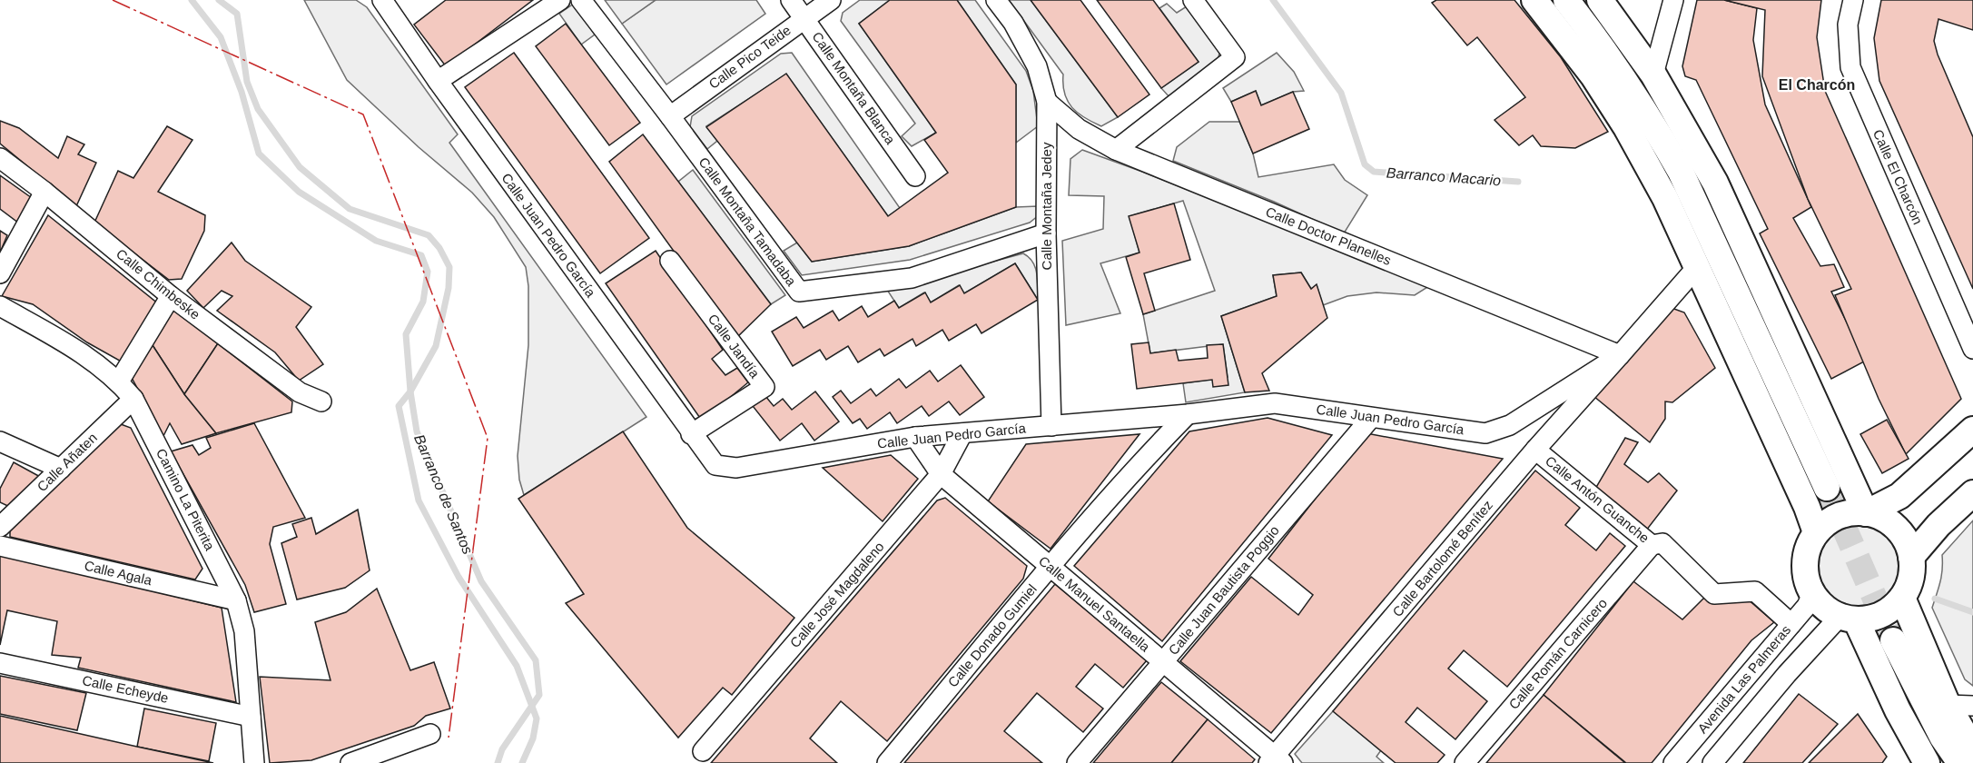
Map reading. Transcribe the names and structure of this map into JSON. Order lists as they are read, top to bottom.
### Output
{
  "streets": {
    "street": [
      "Calle Pico Teide",
      "Calle Montaña Blanca",
      "Calle El Charcón",
      "Calle Montaña Jedey",
      "Calle Montaña Tamadaba",
      "Calle Juan Pedro García",
      "Calle Doctor Planelles",
      "Calle Chimbeske",
      "Calle Jandía",
      "Calle Añaten",
      "Camino La Piterita",
      "Calle Antón Guanche",
      "Calle Bartolomé Benítez",
      "Calle Agala",
      "Calle Juan Bautista Poggio",
      "Calle José Magdaleno",
      "Calle Manuel Santaella",
      "Calle Donado Gumiel",
      "Calle Román Carnicero",
      "Avenida Las Palmeras",
      "Calle Echeyde"
    ]
  },
  "crossings": [
    ["Calle Pico Teide", "Calle Montaña Blanca"],
    ["Calle Pico Teide", "Calle Montaña Tamadaba"],
    ["Calle Montaña Jedey", "Calle Montaña Tamadaba"],
    ["Calle Montaña Jedey", "Calle Juan Pedro García"],
    ["Calle Montaña Jedey", "Calle Doctor Planelles"],
    ["Calle Juan Pedro García", "Calle Doctor Planelles"],
    ["Calle Juan Pedro García", "Calle Jandía"],
    ["Calle Juan Pedro García", "Calle Bartolomé Benítez"],
    ["Calle Juan Pedro García", "Calle Juan Bautista Poggio"],
    ["Calle Juan Pedro García", "Calle José Magdaleno"],
    ["Calle Juan Pedro García", "Calle Manuel Santaella"],
    ["Calle Juan Pedro García", "Calle Donado Gumiel"],
    ["Calle Doctor Planelles", "Calle Bartolomé Benítez"],
    ["Calle Añaten", "Camino La Piterita"],
    ["Camino La Piterita", "Calle Agala"],
    ["Camino La Piterita", "Calle Echeyde"],
    ["Calle Antón Guanche", "Calle Bartolomé Benítez"],
    ["Calle Antón Guanche", "Calle Román Carnicero"],
    ["Calle Antón Guanche", "Avenida Las Palmeras"],
    ["Calle Bartolomé Benítez", "Calle Manuel Santaella"],
    ["Calle Juan Bautista Poggio", "Calle Manuel Santaella"],
    ["Calle José Magdaleno", "Calle Manuel Santaella"],
    ["Calle Manuel Santaella", "Calle Donado Gumiel"]
  ],
  "districts": ["El Charcón"],
  "water": ["Barranco Macario", "Barranco de Santos"]
}
